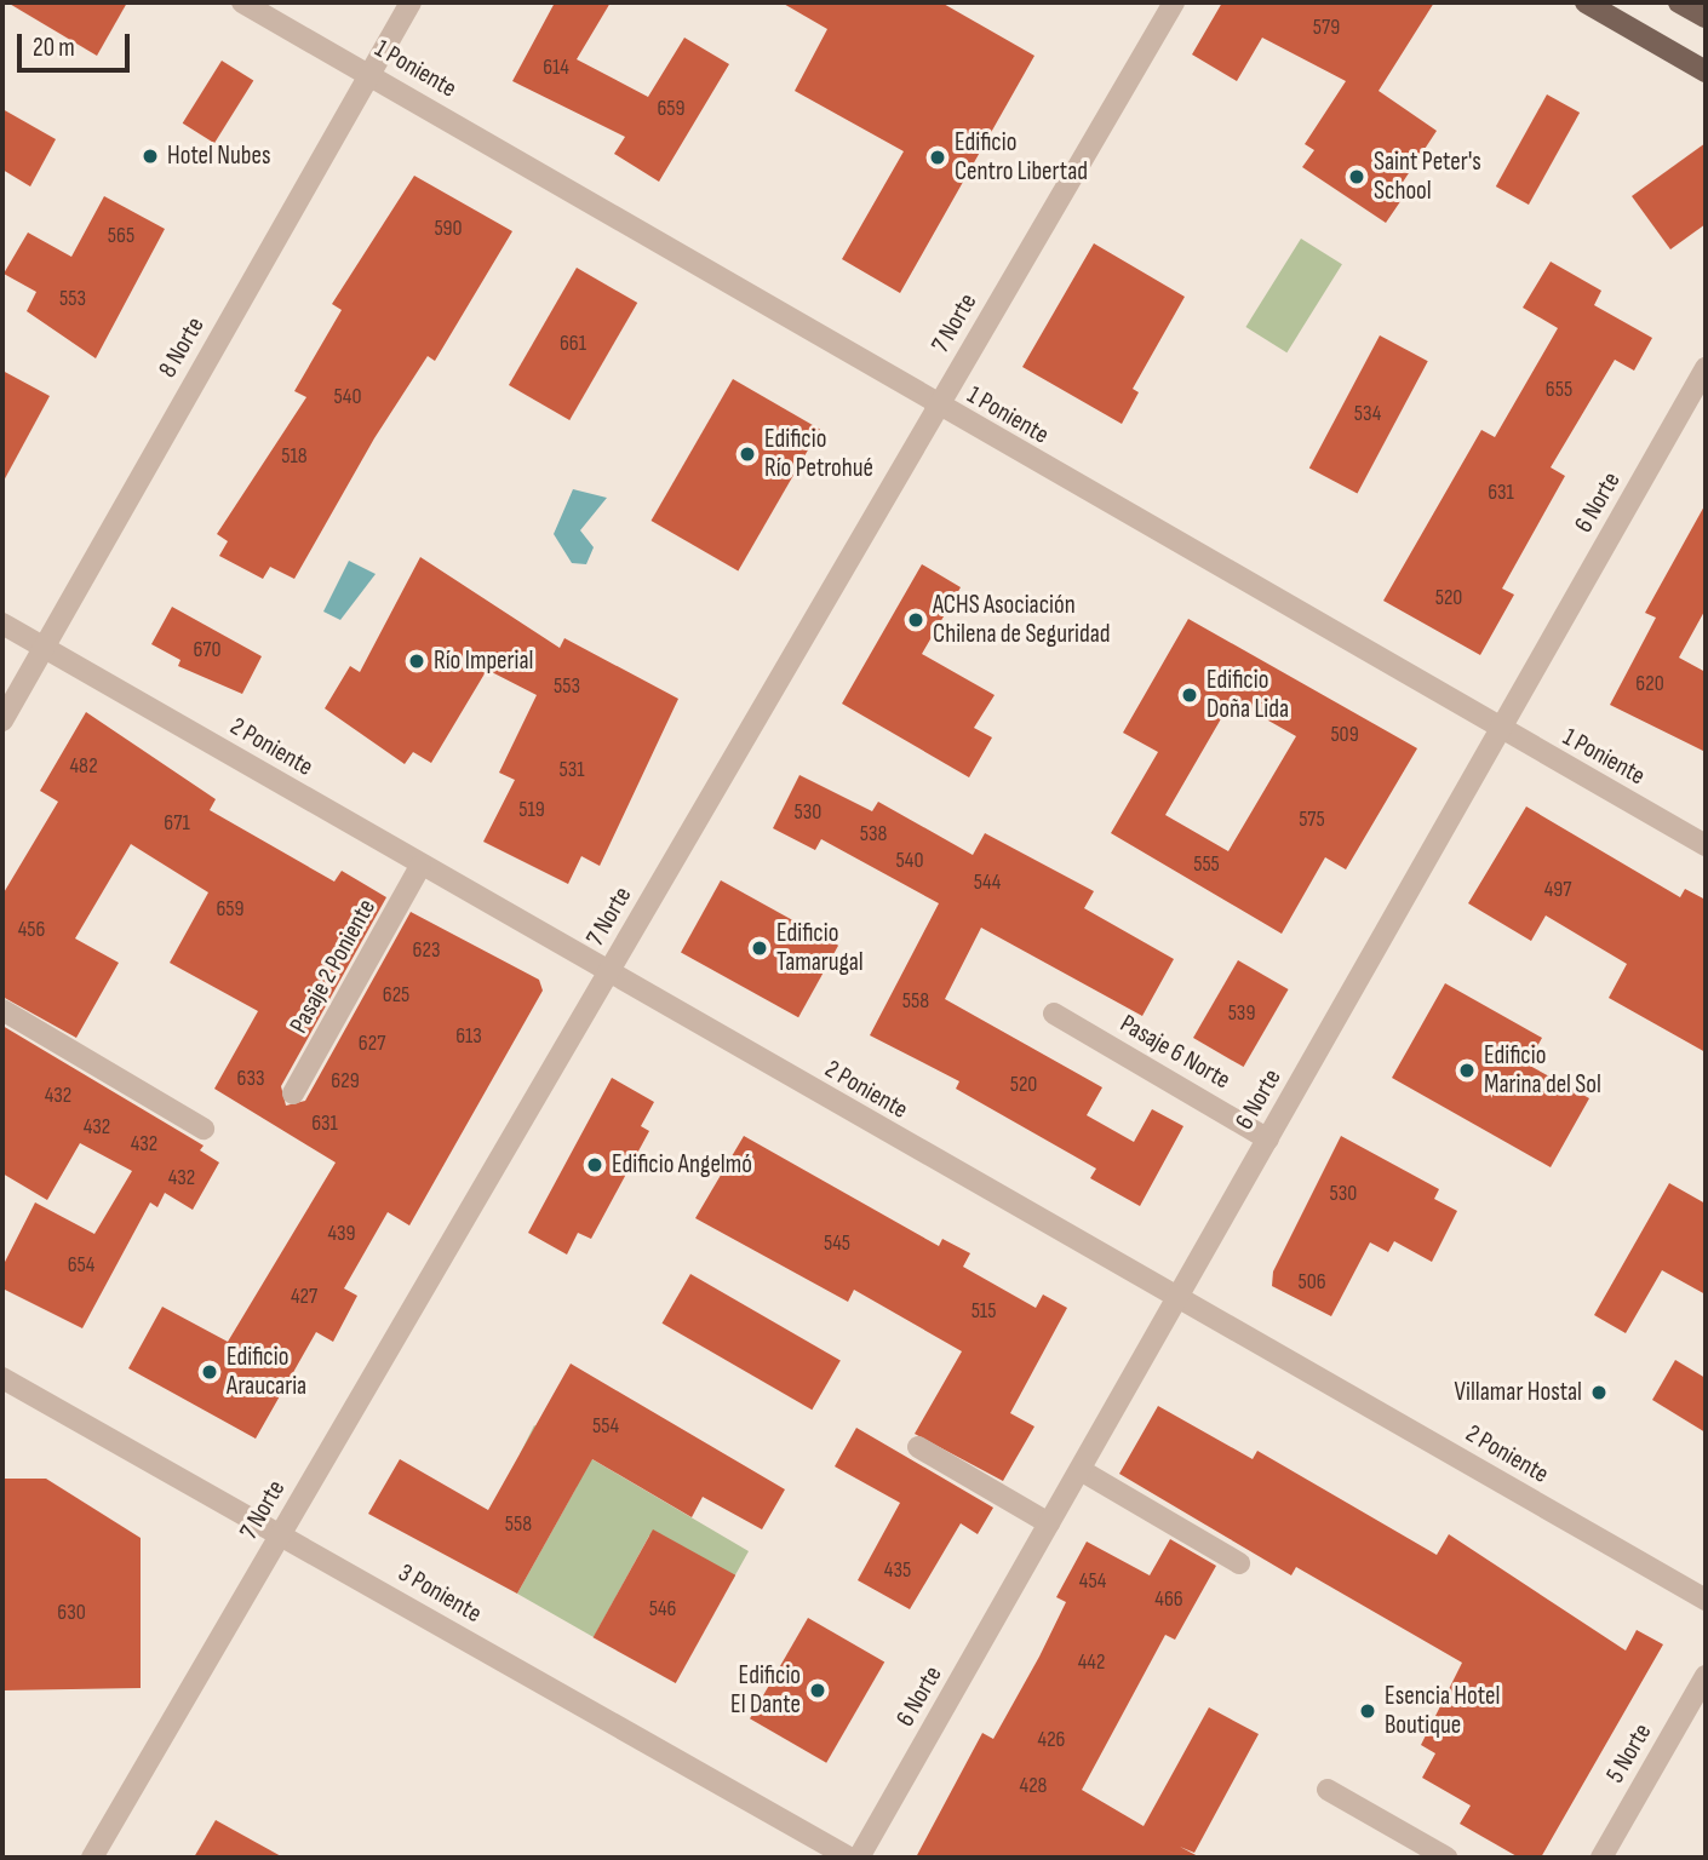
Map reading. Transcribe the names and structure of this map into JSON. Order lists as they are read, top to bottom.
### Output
{
  "streets": {
    "street": [
      "1 Poniente",
      "7 Norte",
      "8 Norte",
      "6 Norte",
      "2 Poniente",
      "Pasaje 2 Poniente",
      "Pasaje 6 Norte",
      "3 Poniente",
      "5 Norte"
    ]
  },
  "crossings": [
    ["1 Poniente", "7 Norte"],
    ["1 Poniente", "8 Norte"],
    ["1 Poniente", "6 Norte"],
    ["7 Norte", "2 Poniente"],
    ["7 Norte", "3 Poniente"],
    ["8 Norte", "2 Poniente"],
    ["6 Norte", "2 Poniente"],
    ["6 Norte", "Pasaje 6 Norte"],
    ["2 Poniente", "Pasaje 2 Poniente"]
  ],
  "places": [
    "Hotel Nubes",
    "Edificio Centro Libertad",
    "Saint Peter's School",
    "Edificio Río Petrohué",
    "ACHS Asociación Chilena de Seguridad",
    "Río Imperial",
    "Edificio Doña Lida",
    "Edificio Tamarugal",
    "Edificio Marina del Sol",
    "Edificio Angelmó",
    "Edificio Araucaria",
    "Villamar Hostal",
    "Edificio El Dante",
    "Esencia Hotel Boutique"
  ],
  "house_numbers": [
    "579",
    "614",
    "659",
    "590",
    "565",
    "553",
    "661",
    "655",
    "540",
    "534",
    "518",
    "631",
    "520",
    "670",
    "620",
    "553",
    "509",
    "482",
    "531",
    "519",
    "530",
    "575",
    "671",
    "538",
    "540",
    "555",
    "544",
    "497",
    "659",
    "456",
    "623",
    "625",
    "558",
    "539",
    "613",
    "627",
    "633",
    "629",
    "520",
    "432",
    "631",
    "432",
    "432",
    "432",
    "530",
    "439",
    "545",
    "654",
    "506",
    "427",
    "515",
    "554",
    "558",
    "435",
    "454",
    "466",
    "546",
    "630",
    "442",
    "426",
    "428"
  ],
  "scale_bar": "20 m"
}
